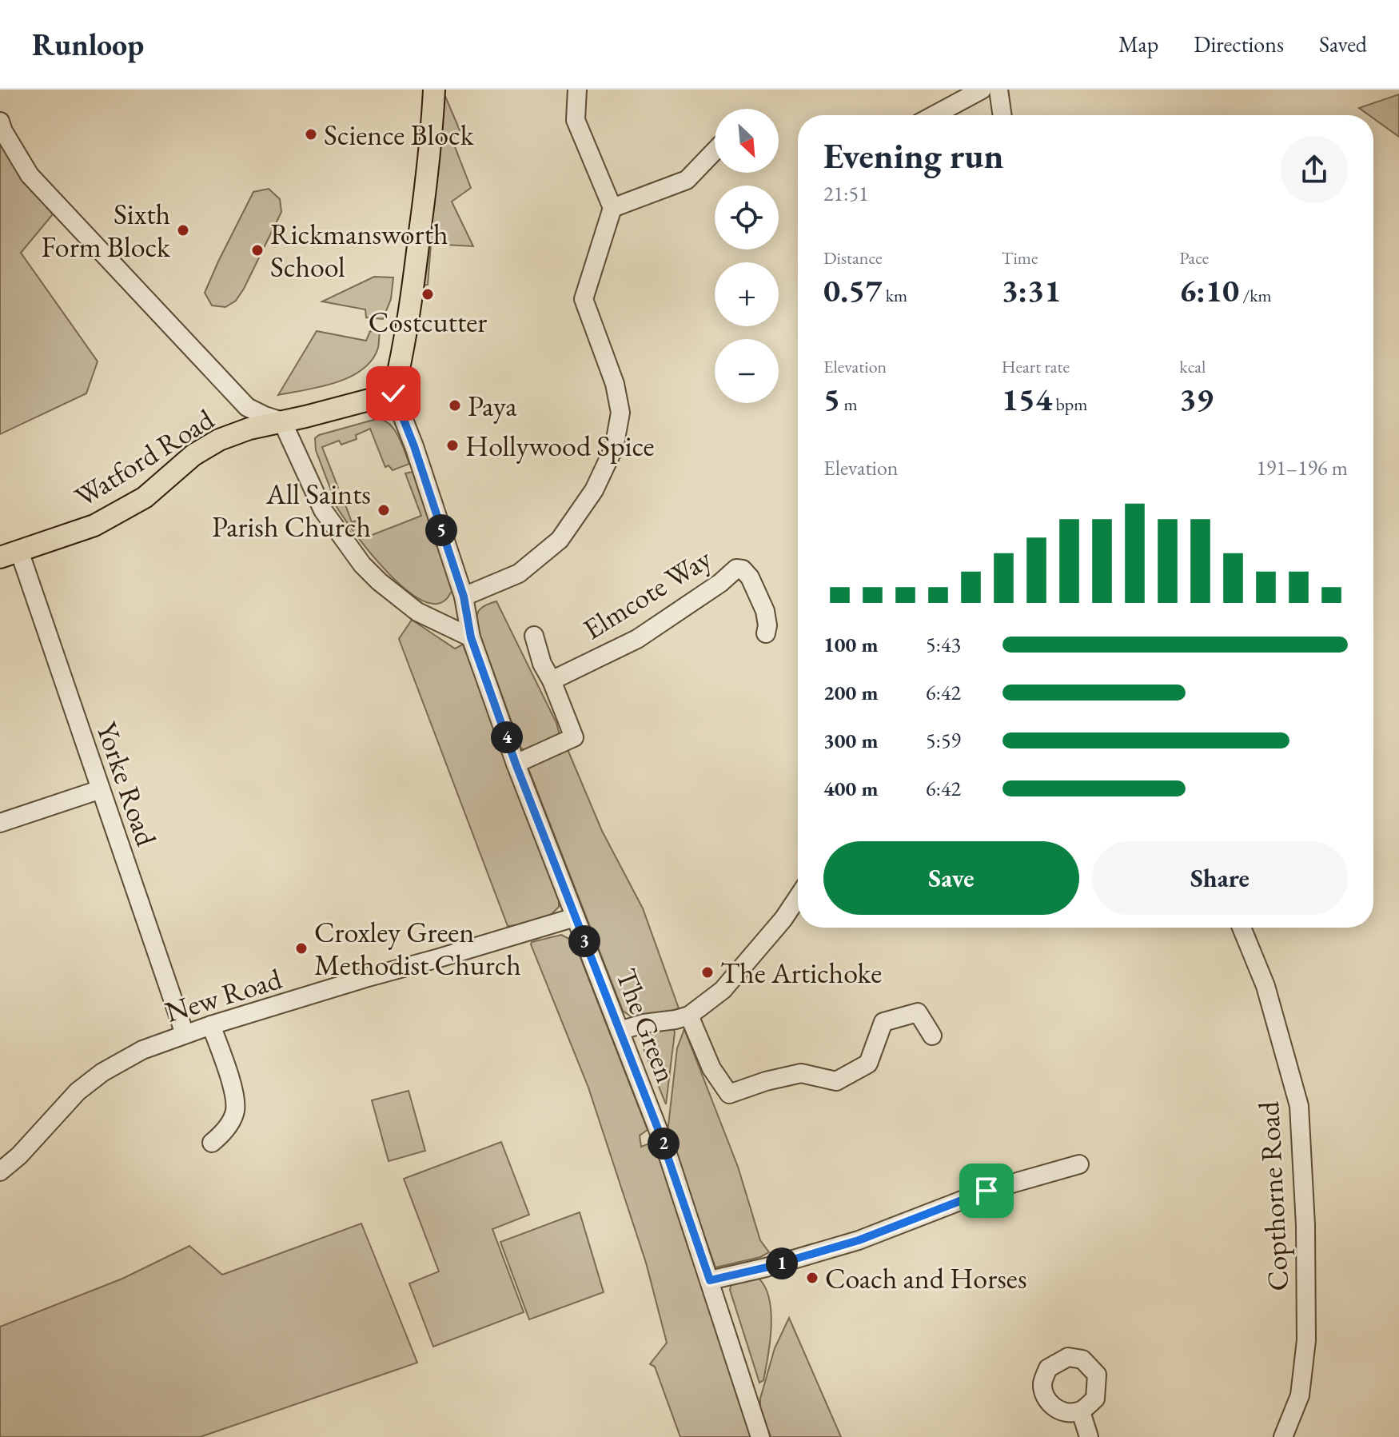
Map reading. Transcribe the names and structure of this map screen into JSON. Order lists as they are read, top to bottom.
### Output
{
  "streets": {
    "main road": ["Watford Road"],
    "street": [
      "Elmcote Way",
      "Yorke Road",
      "New Road",
      "The Green",
      "Copthorne Road"
    ]
  },
  "crossings": [
    ["Watford Road", "Yorke Road"],
    ["Watford Road", "The Green"],
    ["Yorke Road", "New Road"],
    ["New Road", "The Green"]
  ],
  "places": [
    "Science Block",
    "Sixth Form Block",
    "Rickmansworth School",
    "Costcutter",
    "Paya",
    "Hollywood Spice",
    "All Saints Parish Church",
    "Croxley Green Methodist Church",
    "The Artichoke",
    "Coach and Horses"
  ],
  "north": "bottom right",
  "page": {
    "header": "Runloop",
    "nav": ["Map", "Directions", "Saved"],
    "map_buttons": ["+", "−"],
    "heading": ["Evening run", "21:51"],
    "stats": [
      ["Distance", "0.57 km"],
      ["Time", "3:31"],
      ["Pace", "6:10 /km"],
      ["Elevation", "5 m"],
      ["Heart rate", "154 bpm"],
      ["kcal", "39"]
    ],
    "chart": ["Elevation", "191–196 m"],
    "pins": [
      "5",
      "4",
      "3",
      "2",
      "1"
    ],
    "list": [
      {
        "name": "100 m",
        "note": "5:43"
      },
      {
        "name": "200 m",
        "note": "6:42"
      },
      {
        "name": "300 m",
        "note": "5:59"
      },
      {
        "name": "400 m",
        "note": "6:42"
      }
    ],
    "buttons": ["Save", "Share"]
  }
}
